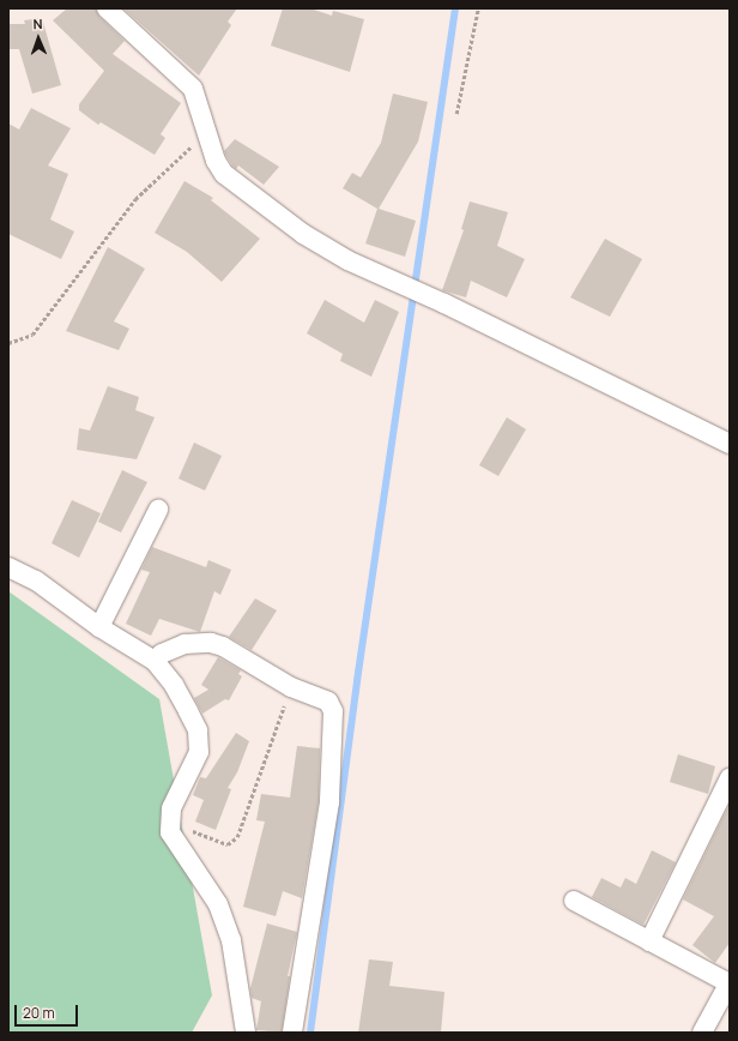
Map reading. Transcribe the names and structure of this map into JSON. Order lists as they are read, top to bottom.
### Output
{
  "scale_bar": "20 m",
  "north": "top"
}
